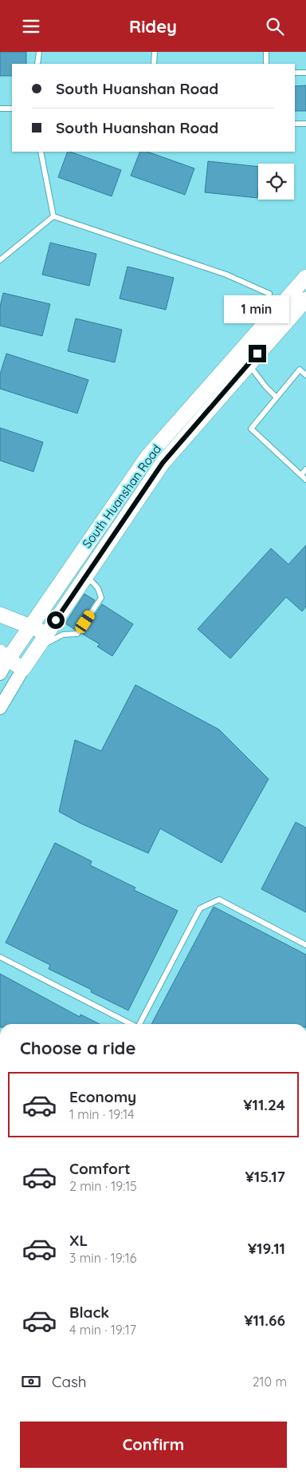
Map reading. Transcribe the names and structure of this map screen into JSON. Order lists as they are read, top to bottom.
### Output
{
  "streets": {
    "main road": ["South Huanshan Road"]
  },
  "page": {
    "header": "Ridey",
    "banner": ["South Huanshan Road", "South Huanshan Road"],
    "bubble": "1 min",
    "heading": "Choose a ride",
    "list": [
      {
        "name": "Economy",
        "note": "1 min · 19:14",
        "value": "¥11.24"
      },
      {
        "name": "Comfort",
        "note": "2 min · 19:15",
        "value": "¥15.17"
      },
      {
        "name": "XL",
        "note": "3 min · 19:16",
        "value": "¥19.11"
      },
      {
        "name": "Black",
        "note": "4 min · 19:17",
        "value": "¥11.66"
      }
    ],
    "pay": ["Cash", "210 m"],
    "buttons": "Confirm"
  }
}
